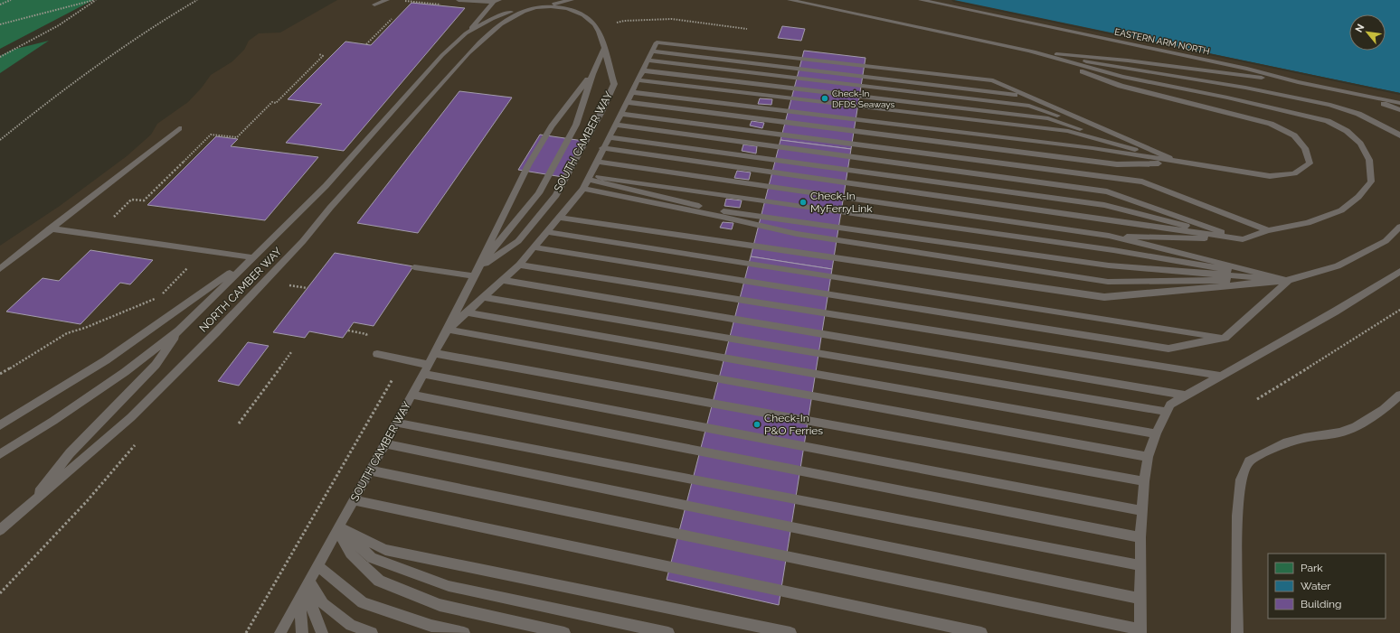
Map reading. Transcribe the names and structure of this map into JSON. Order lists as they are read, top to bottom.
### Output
{
  "streets": {
    "lane": ["EASTERN ARM NORTH", "SOUTH CAMBER WAY", "NORTH CAMBER WAY"]
  },
  "crossings": [
    ["SOUTH CAMBER WAY", "NORTH CAMBER WAY"]
  ],
  "places": ["Check-In DFDS Seaways", "Check-In MyFerryLink", "Check-In P&O Ferries"],
  "legend": ["Park", "Water", "Building"],
  "north": "top left"
}
